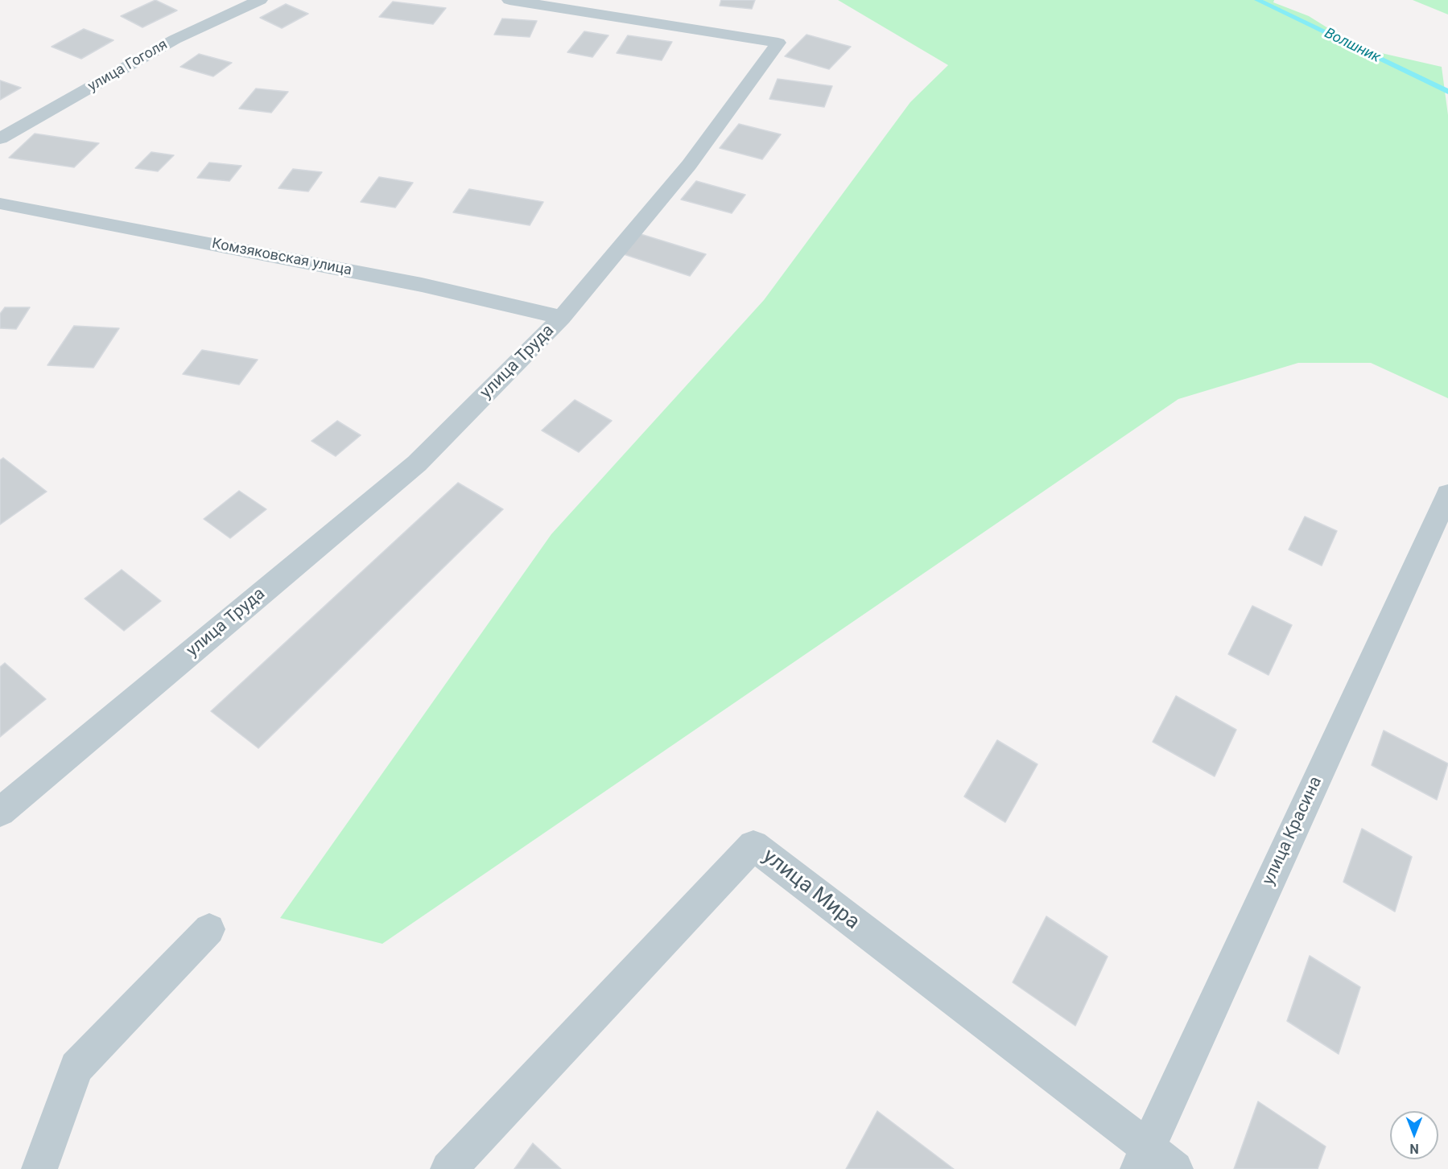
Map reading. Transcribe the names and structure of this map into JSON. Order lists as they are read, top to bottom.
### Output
{
  "streets": {
    "street": [
      "улица Гоголя",
      "Комзяковская улица",
      "улица Труда",
      "улица Красина",
      "улица Мира"
    ]
  },
  "crossings": [
    ["Комзяковская улица", "улица Труда"],
    ["улица Красина", "улица Мира"]
  ],
  "water": ["Волшник"],
  "north": "bottom"
}
